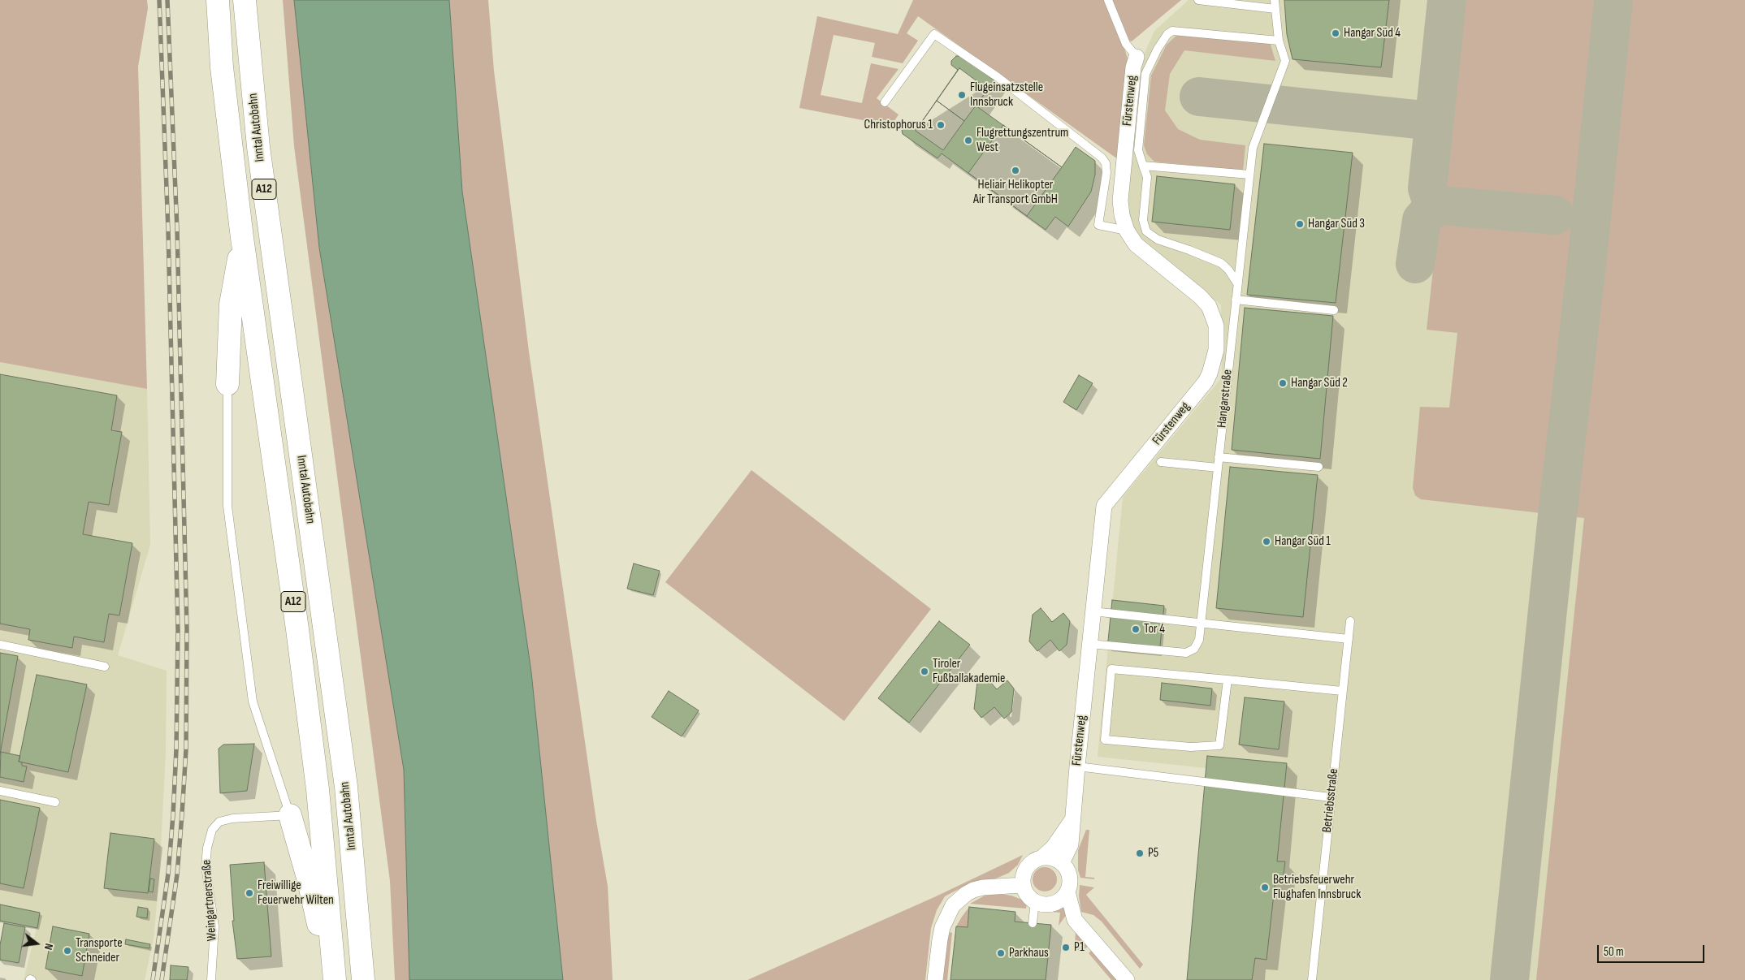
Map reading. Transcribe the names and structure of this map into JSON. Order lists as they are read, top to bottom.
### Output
{
  "streets": {
    "highway": ["Inntal Autobahn", "A12"],
    "street": ["Fürstenweg"],
    "lane": ["Hangarstraße", "Betriebsstraße", "Weingartnerstraße"]
  },
  "crossings": [
    ["Fürstenweg", "Hangarstraße"]
  ],
  "places": [
    "Hangar Süd 4",
    "Flugeinsatzstelle Innsbruck",
    "Christophorus 1",
    "Flugrettungszentrum West",
    "Heliair Helikopter Air Transport GmbH",
    "Hangar Süd 3",
    "Hangar Süd 2",
    "Hangar Süd 1",
    "Tor 4",
    "Tiroler Fußballakademie",
    "P5",
    "Betriebsfeuerwehr Flughafen Innsbruck",
    "Freiwillige Feuerwehr Wilten",
    "P1",
    "Transporte Schneider",
    "Parkhaus"
  ],
  "scale_bar": "50 m",
  "north": "right"
}
